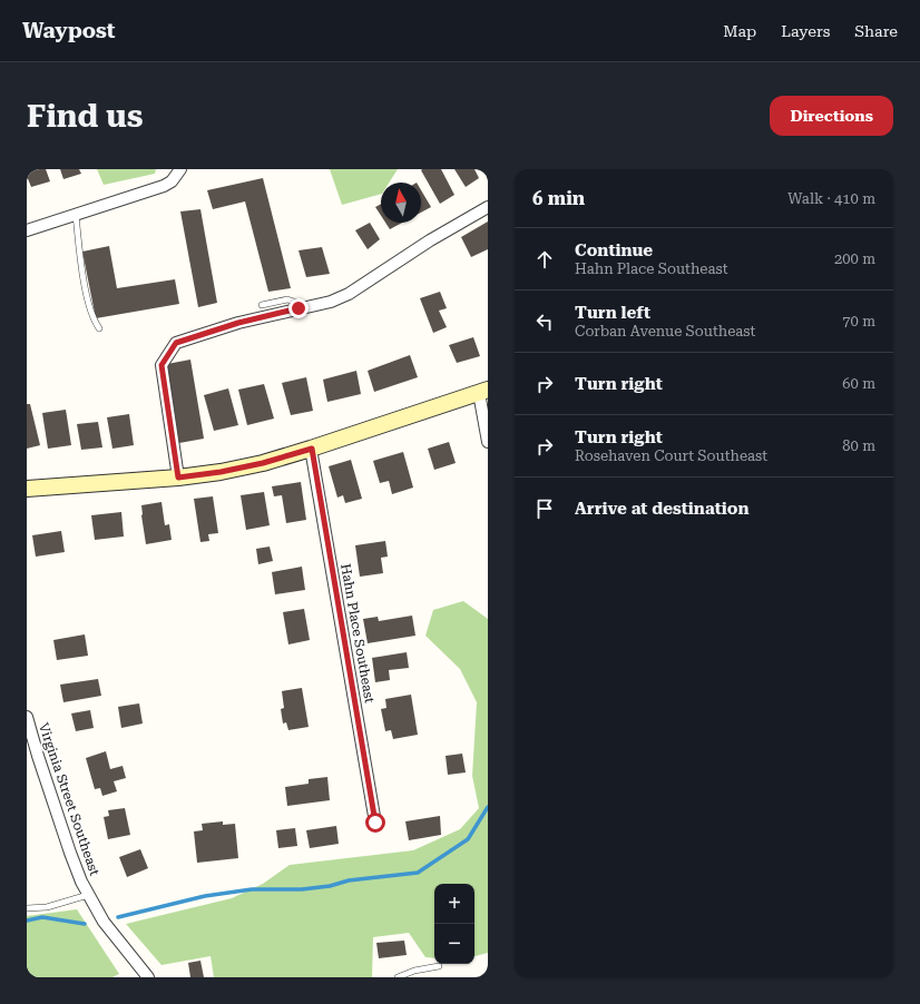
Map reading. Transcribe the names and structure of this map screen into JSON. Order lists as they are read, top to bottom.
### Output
{
  "streets": {
    "street": ["Hahn Place Southeast", "Virginia Street Southeast"]
  },
  "north": "top",
  "page": {
    "header": "Waypost",
    "nav": ["Map", "Layers", "Share"],
    "buttons": "Directions",
    "title": "Find us",
    "heading": ["6 min", "Walk · 410 m"],
    "list": [
      ["Continue", "Hahn Place Southeast", "200 m"],
      ["Turn left", "Corban Avenue Southeast", "70 m"],
      ["Turn right", "60 m"],
      ["Turn right", "Rosehaven Court Southeast", "80 m"],
      "Arrive at destination"
    ],
    "map_buttons": ["+", "−"]
  }
}
